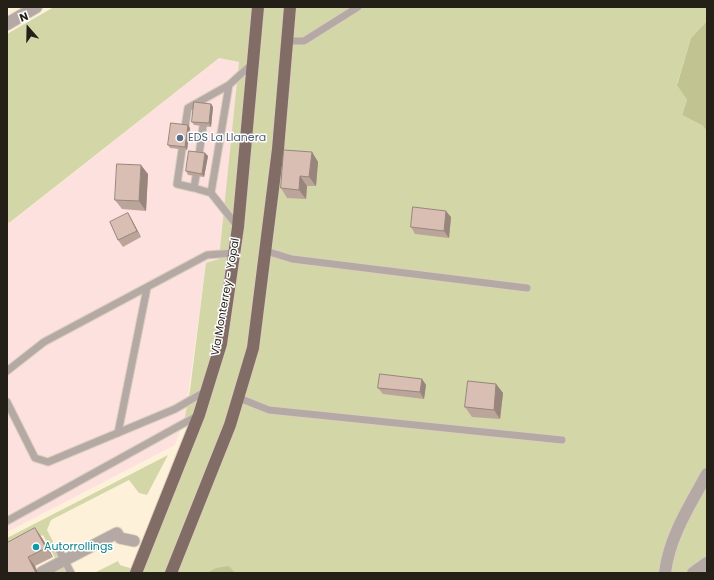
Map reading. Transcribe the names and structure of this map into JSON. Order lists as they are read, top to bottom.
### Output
{
  "streets": {
    "main road": ["Vía Monterrey - Yopal"]
  },
  "places": ["EDS La Llanera", "Autorrollings"],
  "north": "top"
}
